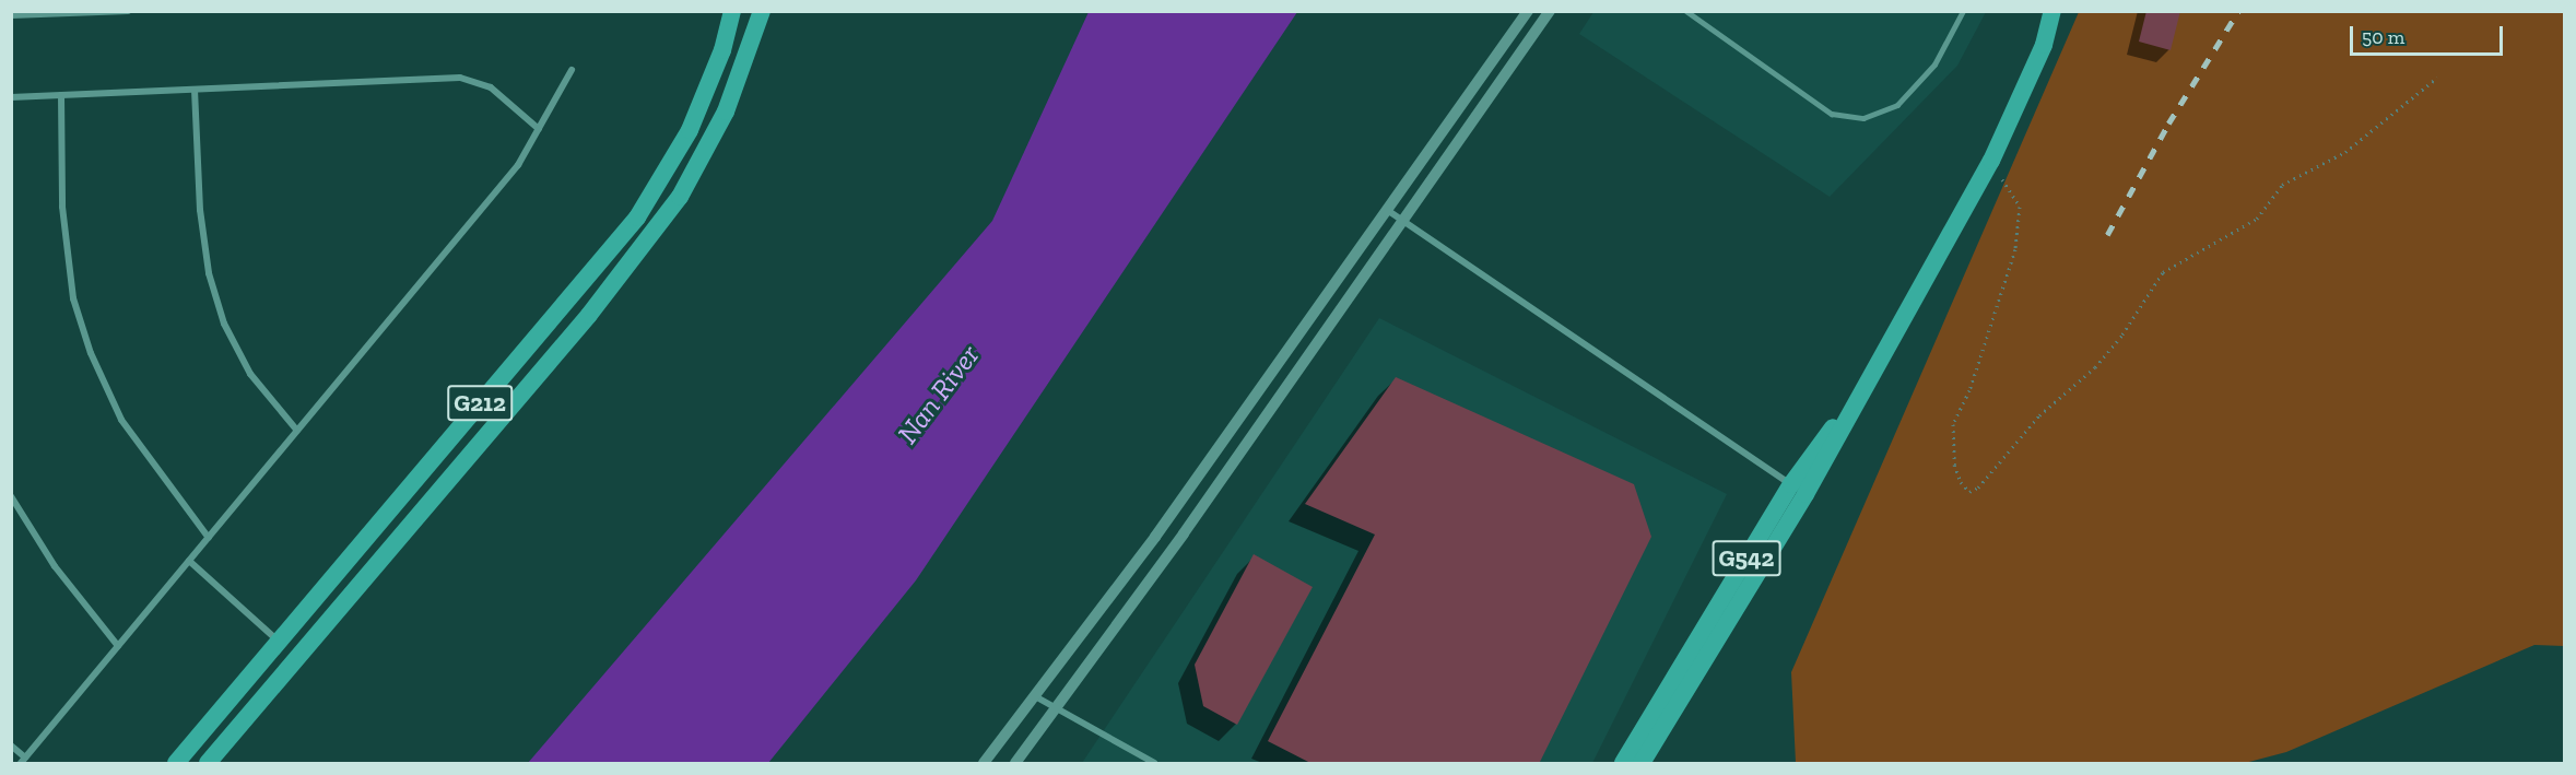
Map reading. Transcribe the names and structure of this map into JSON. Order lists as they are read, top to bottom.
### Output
{
  "streets": {
    "highway": ["G212", "G542"]
  },
  "water": ["Nan River"],
  "scale_bar": "50 m"
}
